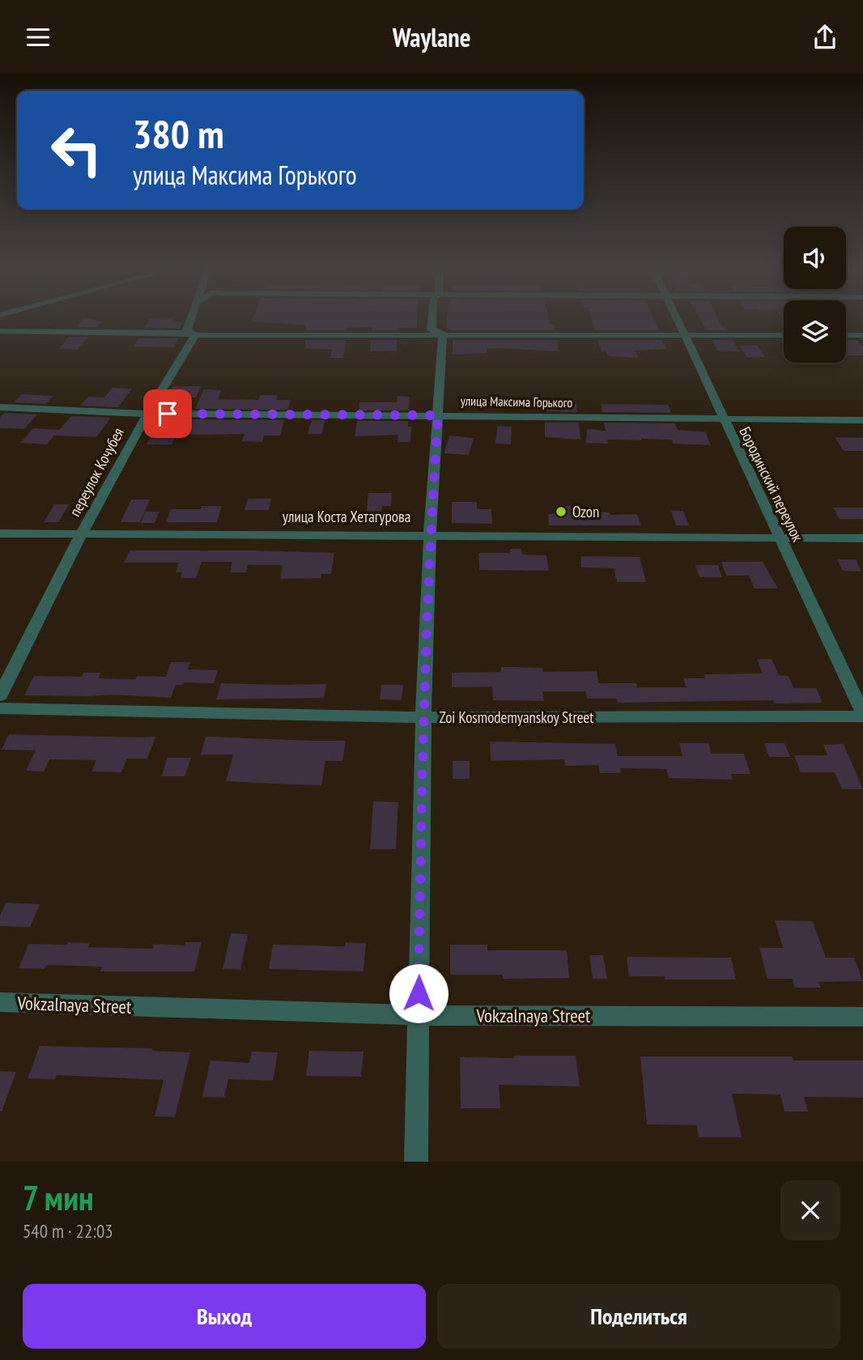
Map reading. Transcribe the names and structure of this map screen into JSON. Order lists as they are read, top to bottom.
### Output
{
  "streets": {
    "street": [
      "улица Максима Горького",
      "переулок Кочубея",
      "Бородинский переулок",
      "улица Коста Хетагурова",
      "Zoi Kosmodemyanskoy Street",
      "Vokzalnaya Street"
    ]
  },
  "crossings": [
    ["улица Максима Горького", "переулок Кочубея"],
    ["улица Максима Горького", "Бородинский переулок"],
    ["переулок Кочубея", "улица Коста Хетагурова"],
    ["Бородинский переулок", "улица Коста Хетагурова"],
    ["Бородинский переулок", "Zoi Kosmodemyanskoy Street"]
  ],
  "places": ["Ozon"],
  "page": {
    "header": "Waylane",
    "turn": ["380 m", "улица Максима Горького"],
    "heading": ["7 мин", "540 m · 22:03"],
    "buttons": ["Выход", "Поделиться"]
  }
}
